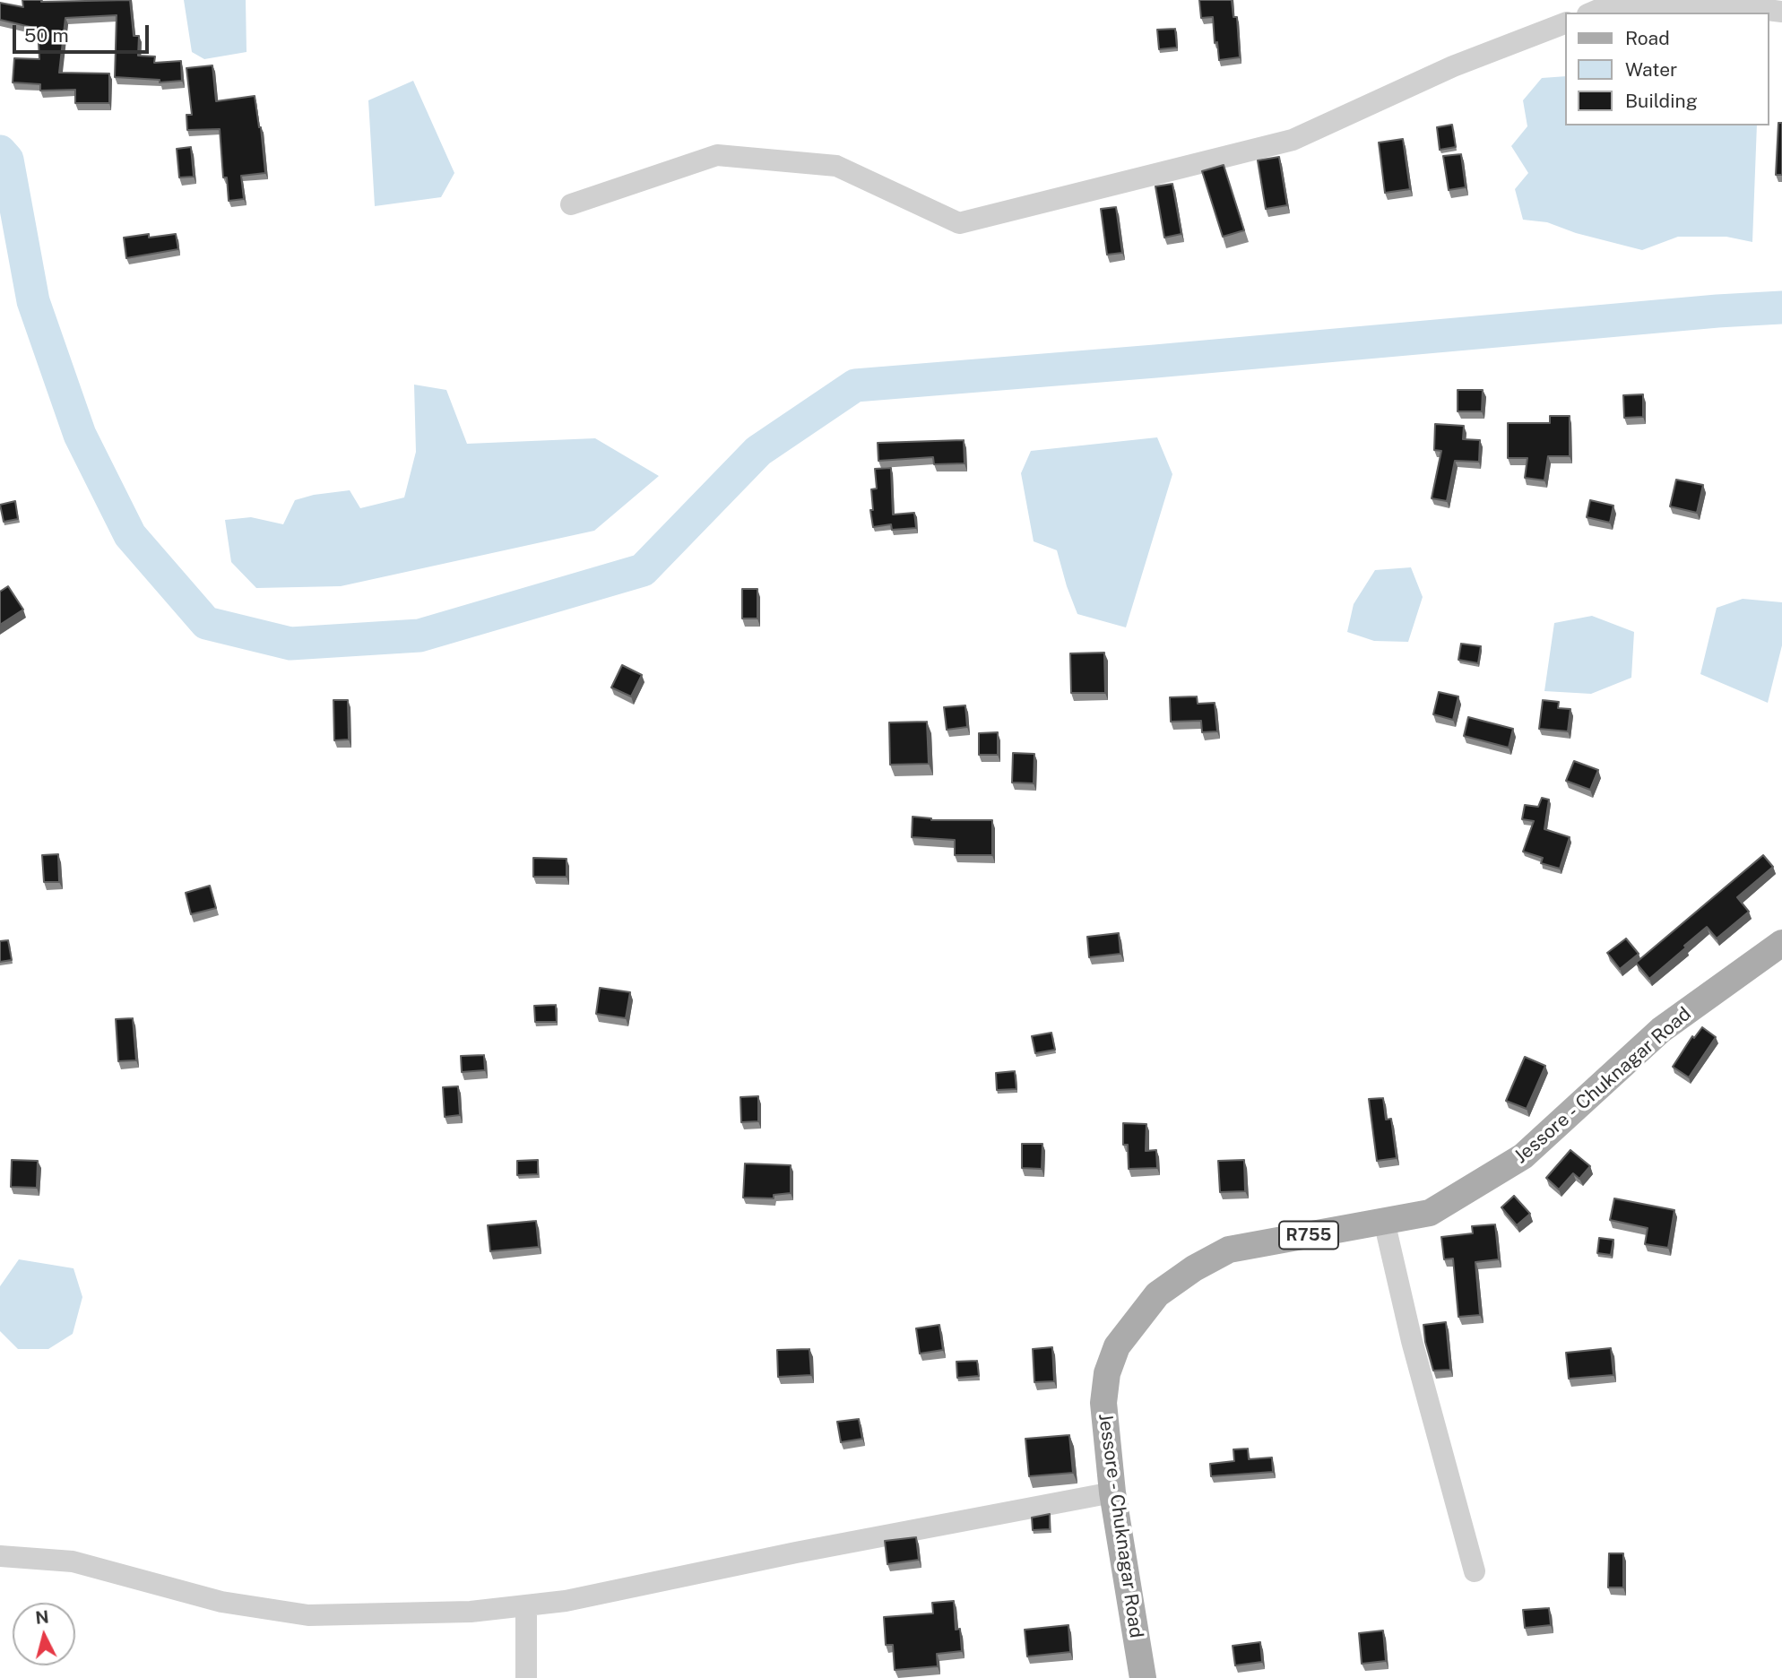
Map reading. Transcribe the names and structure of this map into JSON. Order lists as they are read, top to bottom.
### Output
{
  "streets": {
    "main road": ["Jessore - Chuknagar Road", "R755"]
  },
  "legend": ["Road", "Water", "Building"],
  "scale_bar": "50 m",
  "north": "top"
}
